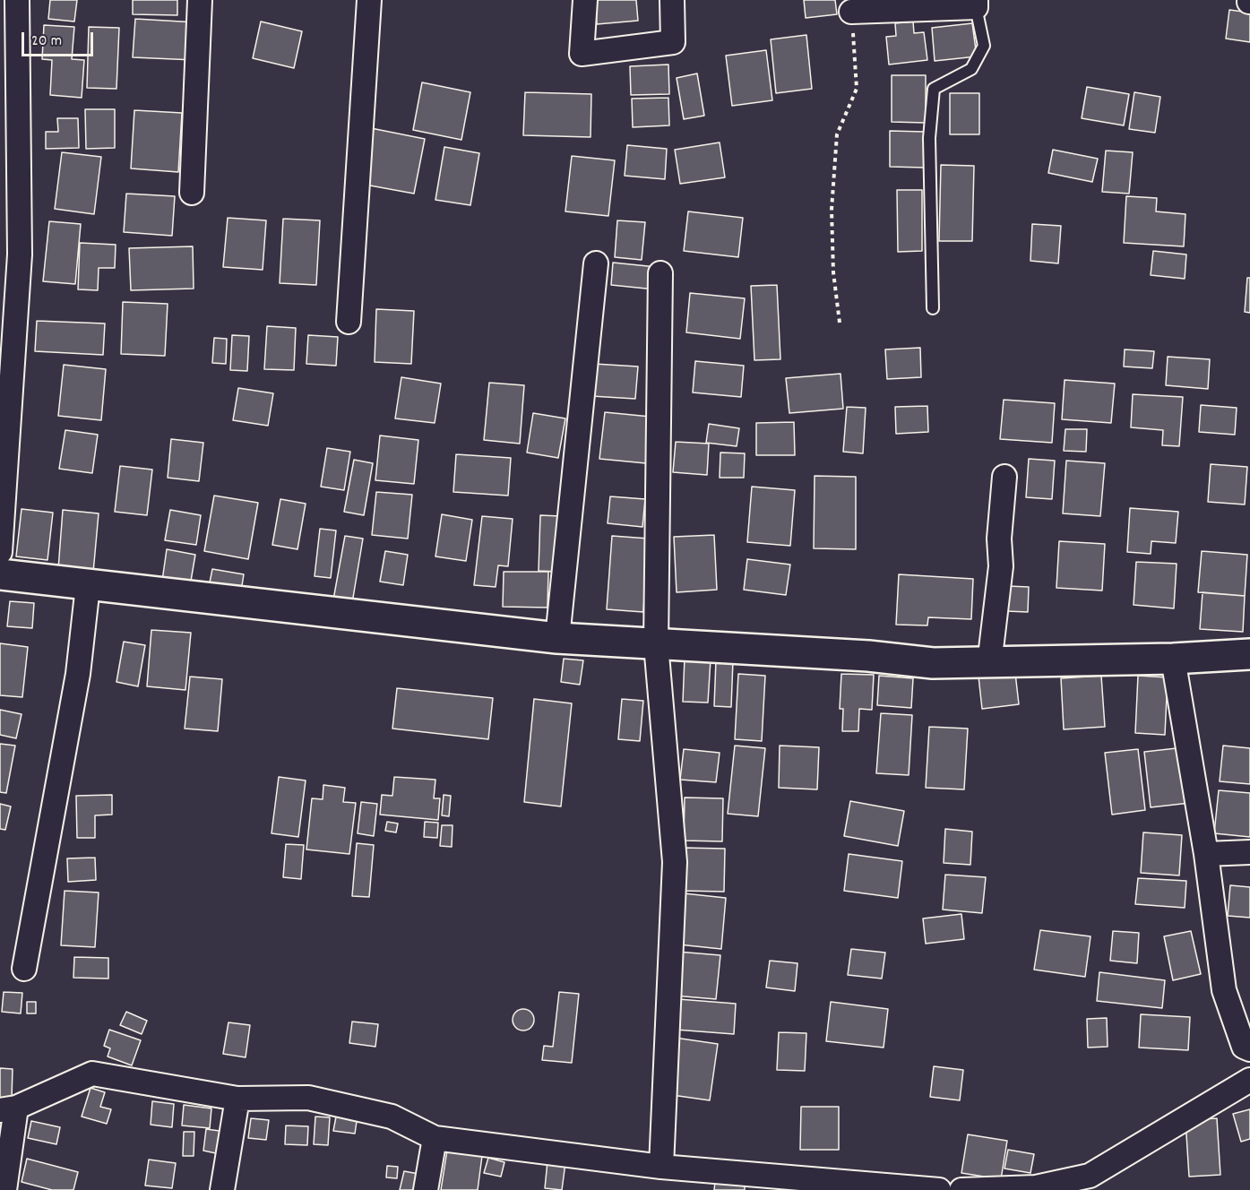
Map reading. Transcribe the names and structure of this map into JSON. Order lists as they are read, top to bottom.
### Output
{
  "scale_bar": "20 m"
}
